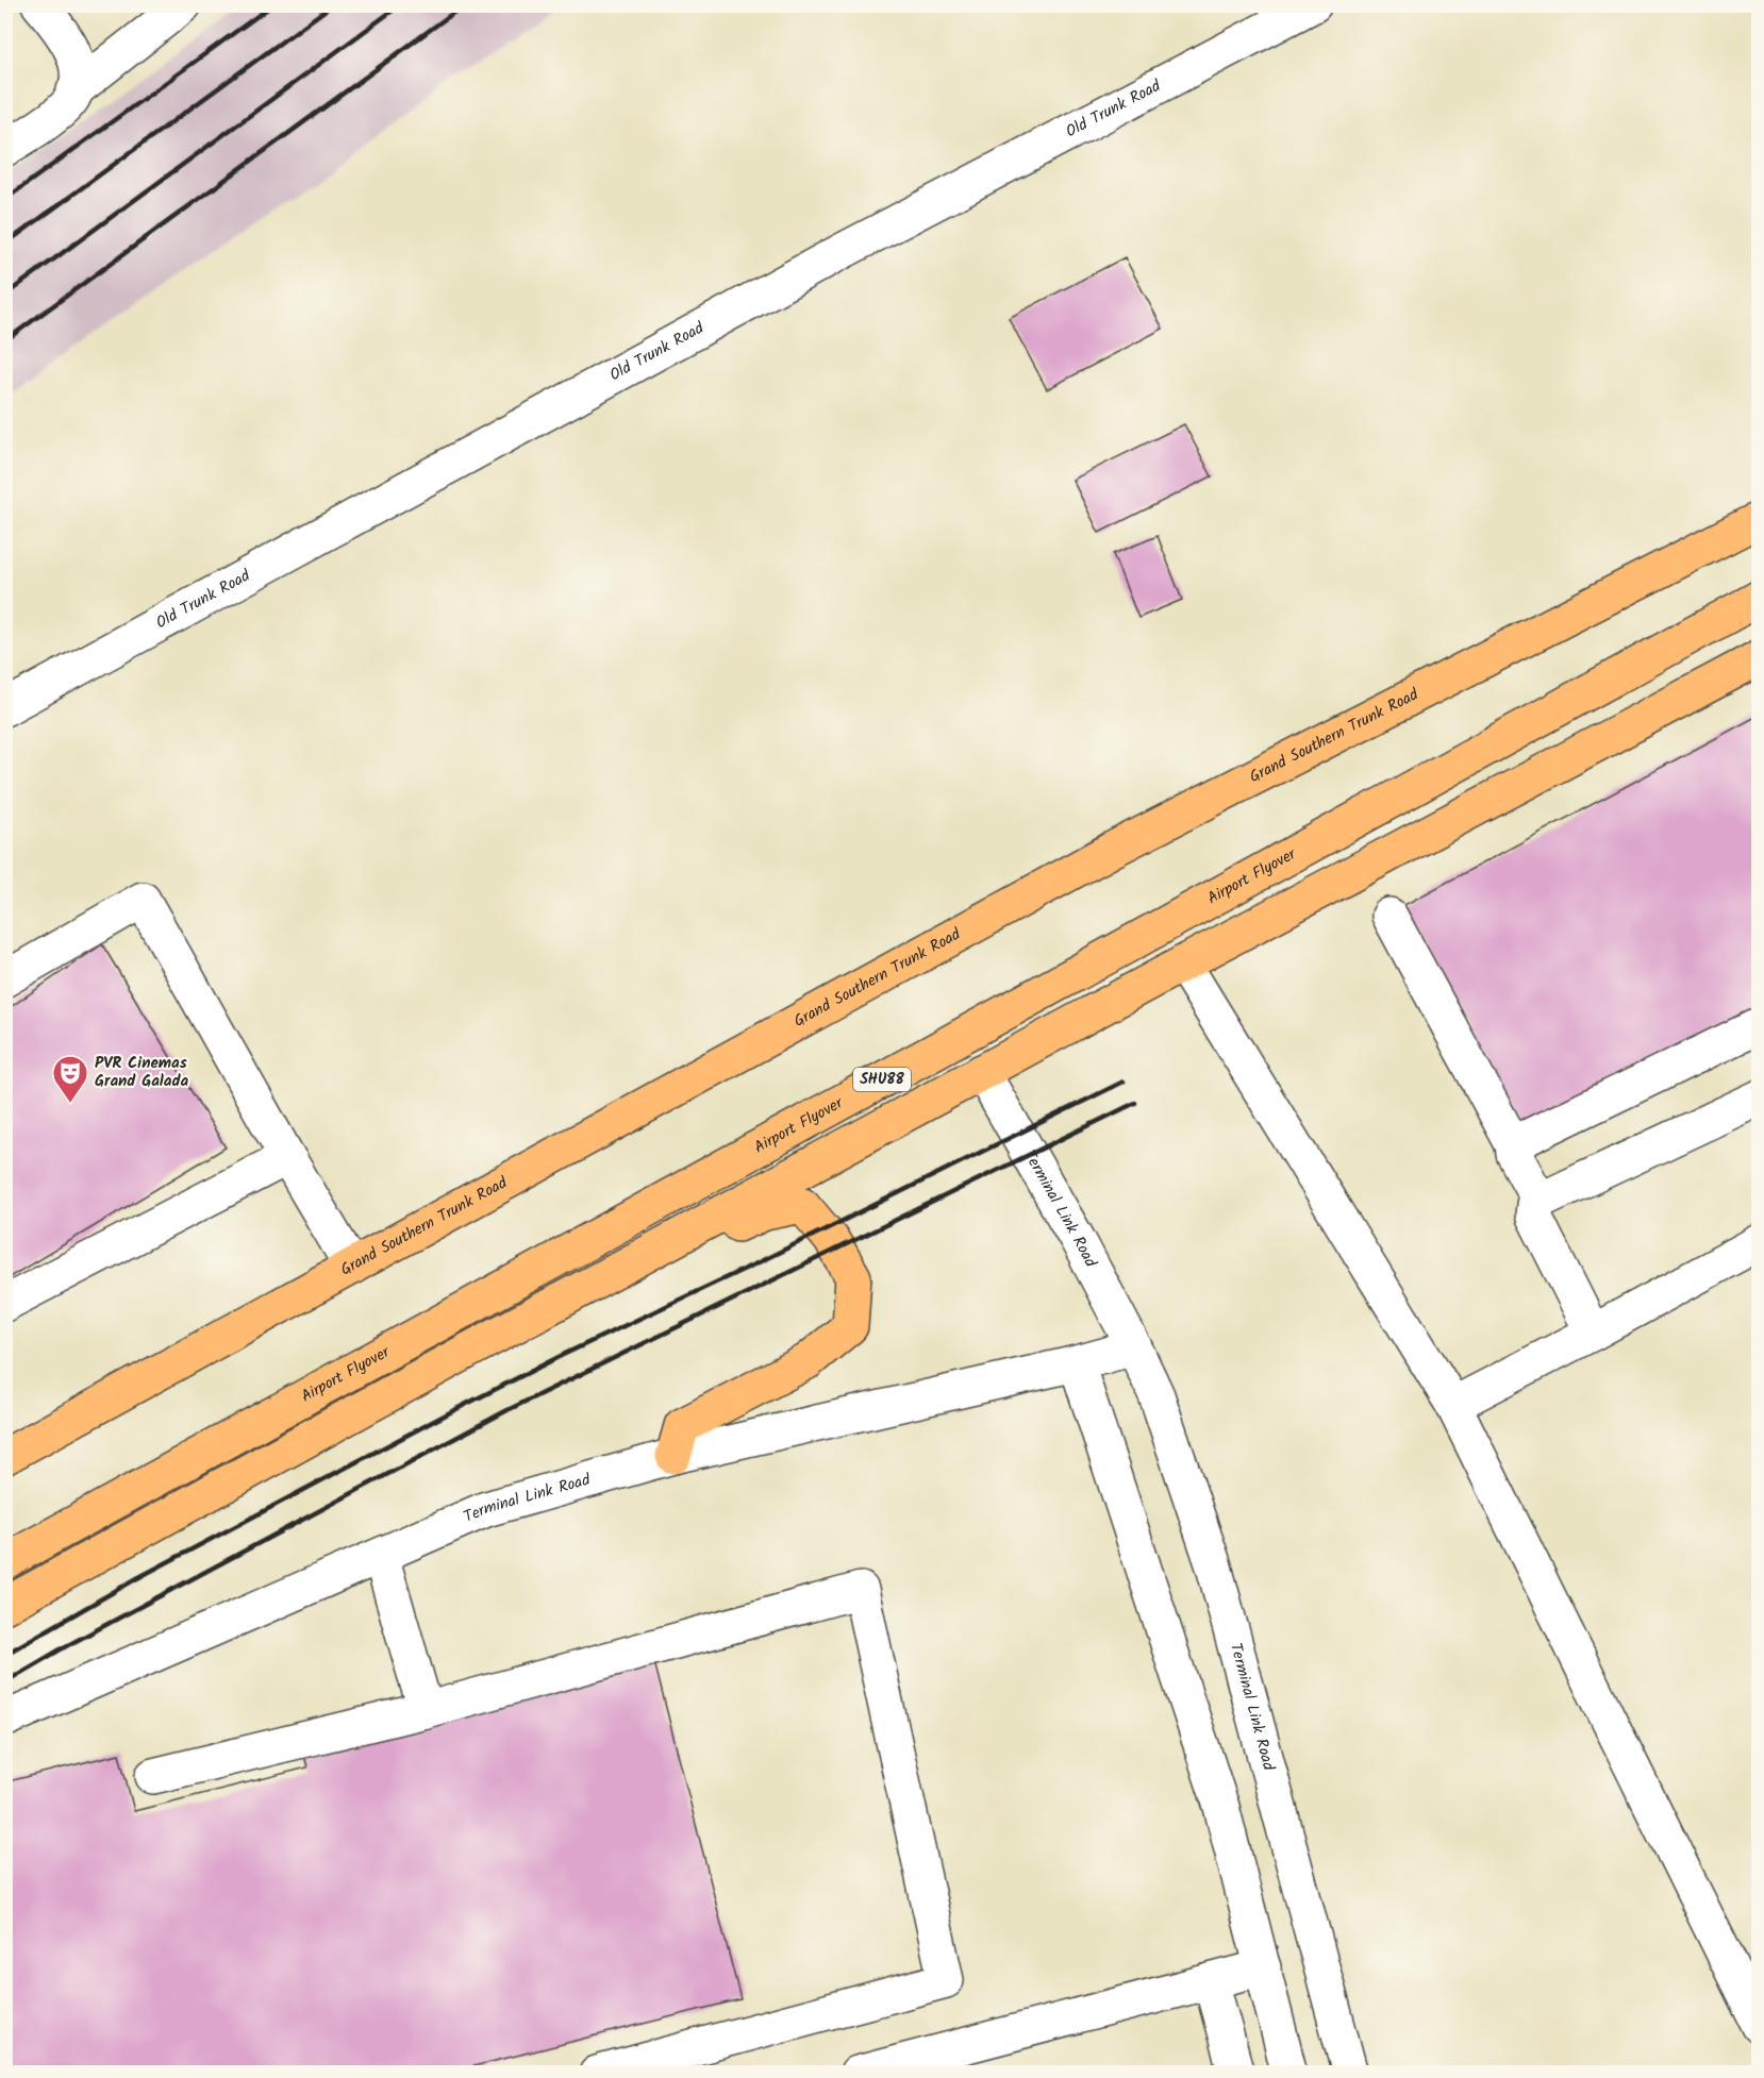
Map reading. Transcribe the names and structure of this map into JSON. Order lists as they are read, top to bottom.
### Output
{
  "streets": {
    "main road": ["Grand Southern Trunk Road", "Airport Flyover", "SHU88"],
    "street": ["Old Trunk Road", "Terminal Link Road"]
  },
  "places": {
    "theatre": ["PVR Cinemas Grand Galada"]
  }
}
